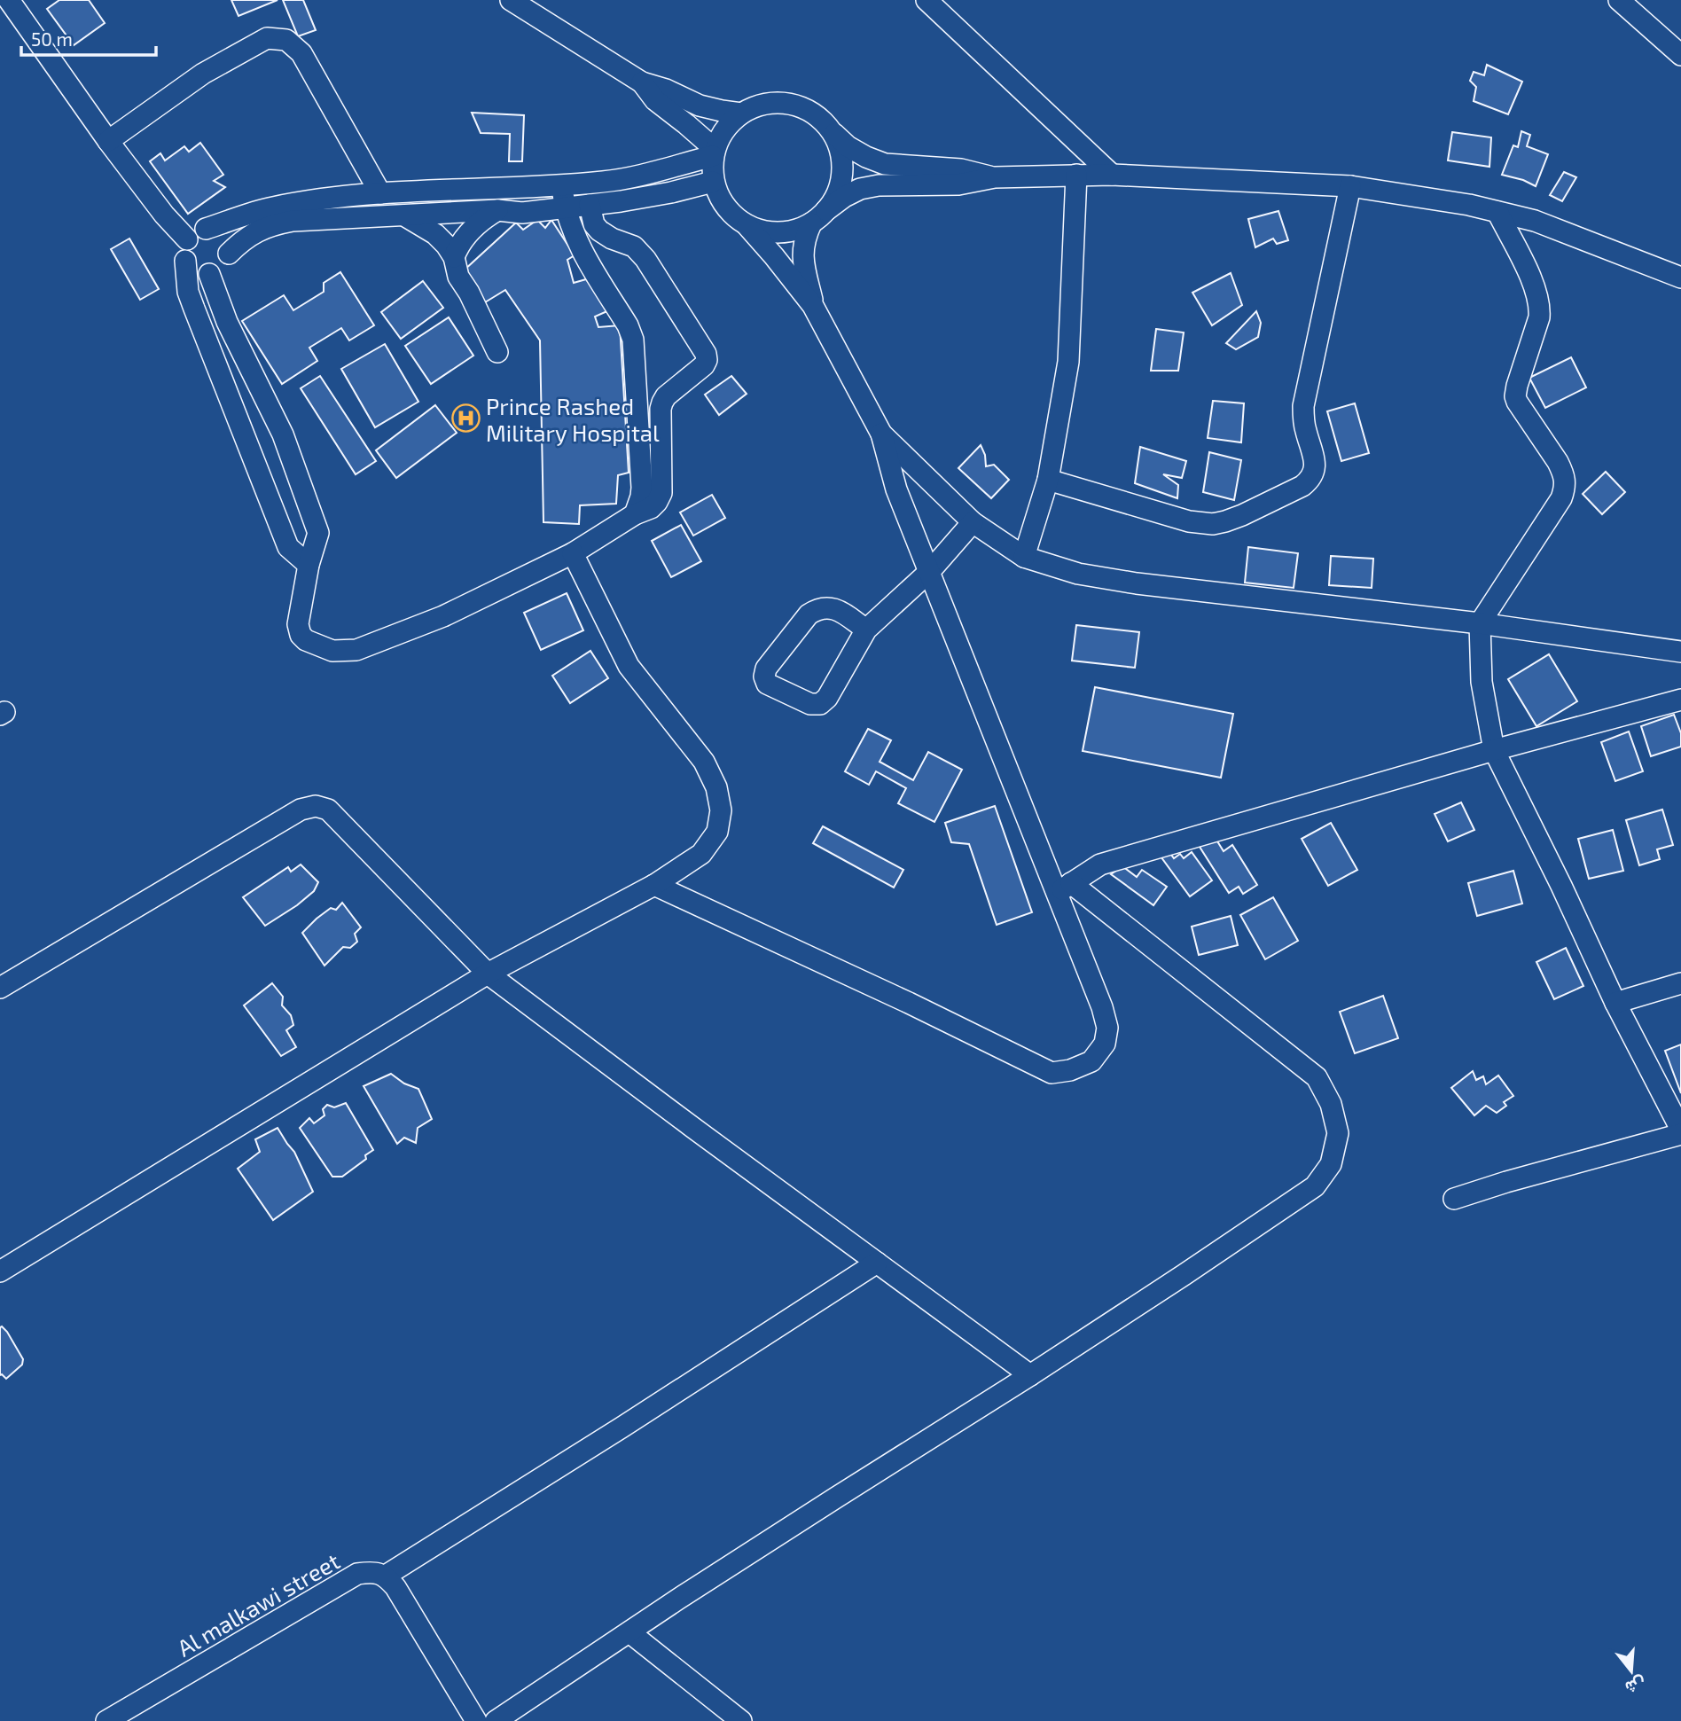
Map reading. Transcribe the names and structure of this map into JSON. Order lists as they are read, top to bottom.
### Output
{
  "streets": {
    "street": ["Al malkawi street"]
  },
  "places": {
    "hospital": ["Prince Rashed Military Hospital"]
  },
  "scale_bar": "50 m",
  "north": "bottom"
}
